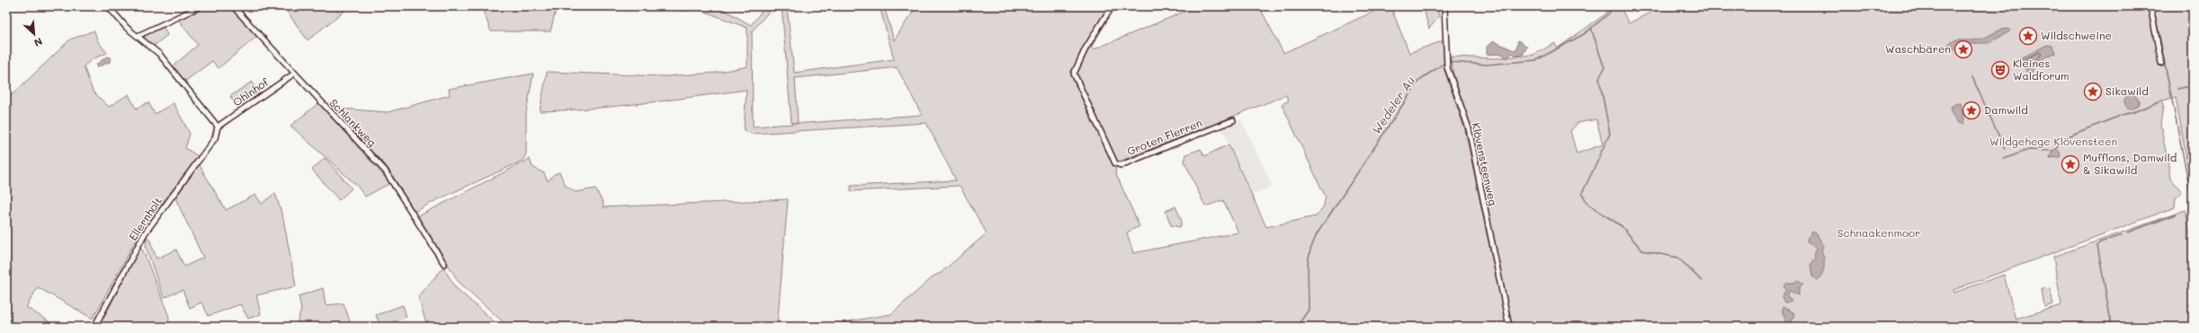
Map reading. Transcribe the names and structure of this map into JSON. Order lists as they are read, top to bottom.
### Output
{
  "streets": {
    "street": [
      "Ohlnhof",
      "Schlankweg",
      "Groten Flerren",
      "Klövensteenweg",
      "Ellernholt"
    ]
  },
  "crossings": [
    ["Ohlnhof", "Schlankweg"],
    ["Ohlnhof", "Ellernholt"]
  ],
  "water": ["Wedeler Au"],
  "parks": ["Wildgehege Klövensteen", "Schnaakenmoor"],
  "places": {
    "place": [
      "Wildschweine",
      "Waschbären",
      "Sikawild",
      "Damwild",
      "Mufflons, Damwild & Sikawild"
    ],
    "theatre": ["Kleines Waldforum"]
  },
  "north": "bottom right"
}
